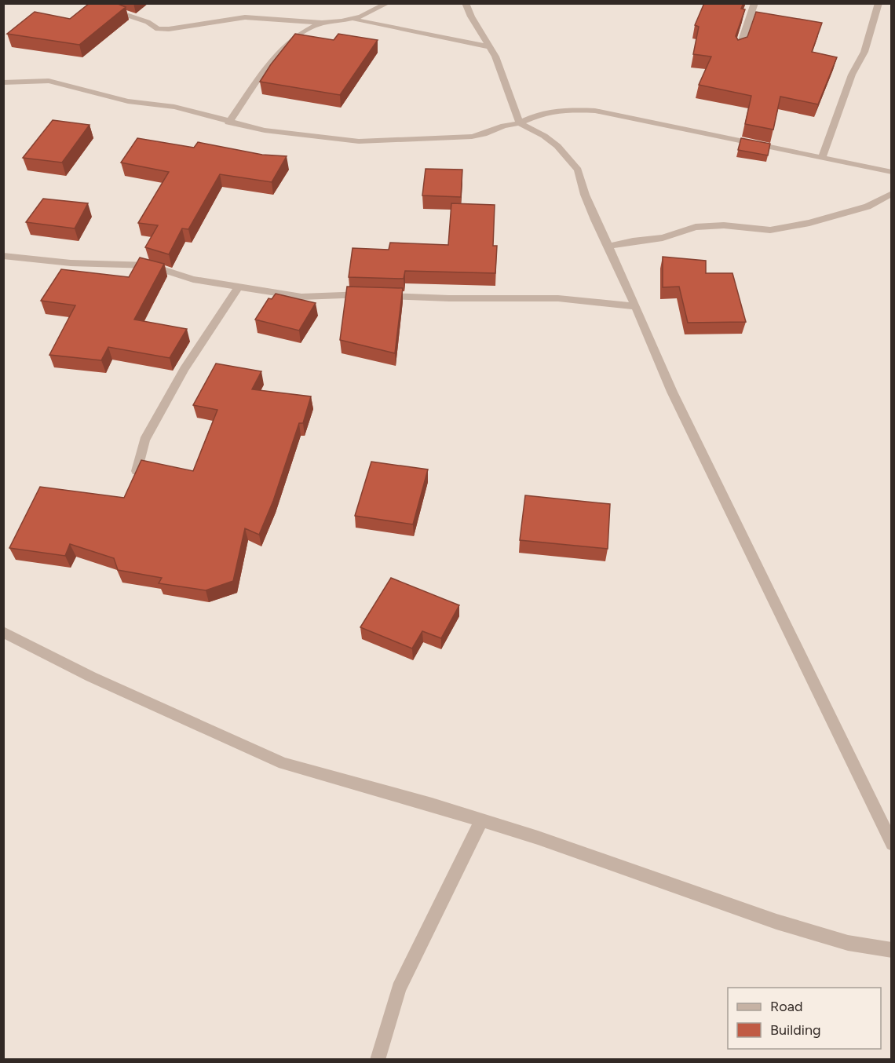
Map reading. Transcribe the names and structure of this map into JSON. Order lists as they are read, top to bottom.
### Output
{
  "legend": ["Road", "Building"]
}
